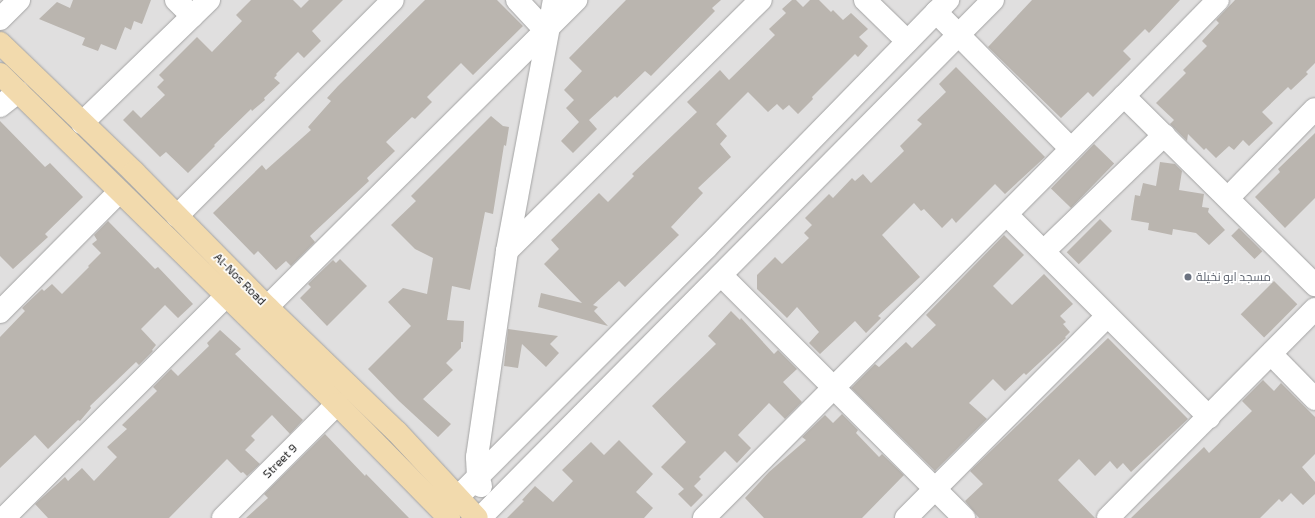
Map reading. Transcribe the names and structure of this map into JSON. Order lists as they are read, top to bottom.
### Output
{
  "streets": {
    "main road": ["Al-Nos Road"],
    "street": ["Street 9"]
  },
  "crossings": [
    ["Al-Nos Road", "Street 9"]
  ],
  "places": ["مسجد ابو نخيلة"]
}
